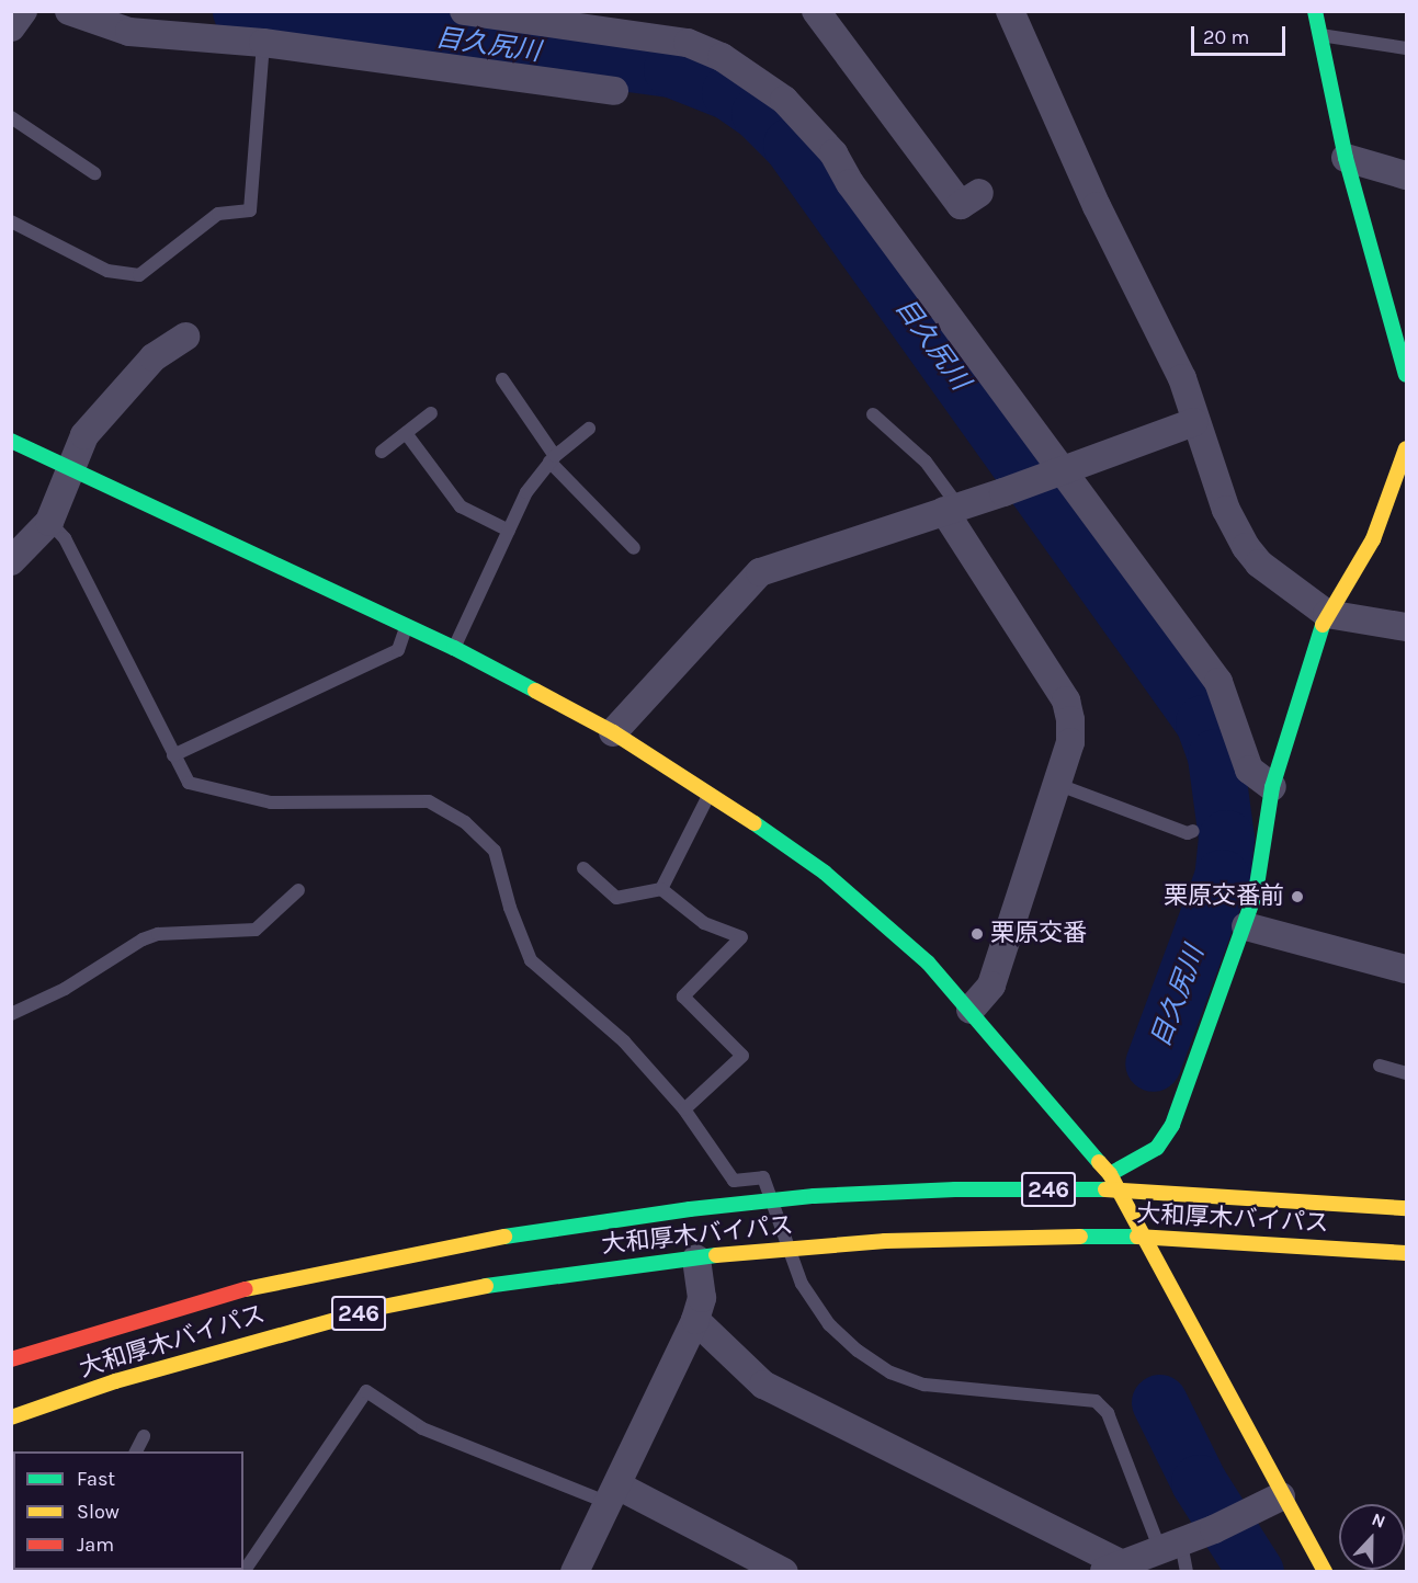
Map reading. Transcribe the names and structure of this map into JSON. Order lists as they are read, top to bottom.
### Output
{
  "streets": {
    "main road": ["246", "大和厚木バイパス"]
  },
  "water": ["目久尻川"],
  "places": ["栗原交番前", "栗原交番"],
  "legend": ["Fast", "Slow", "Jam"],
  "scale_bar": "20 m",
  "north": "top"
}
